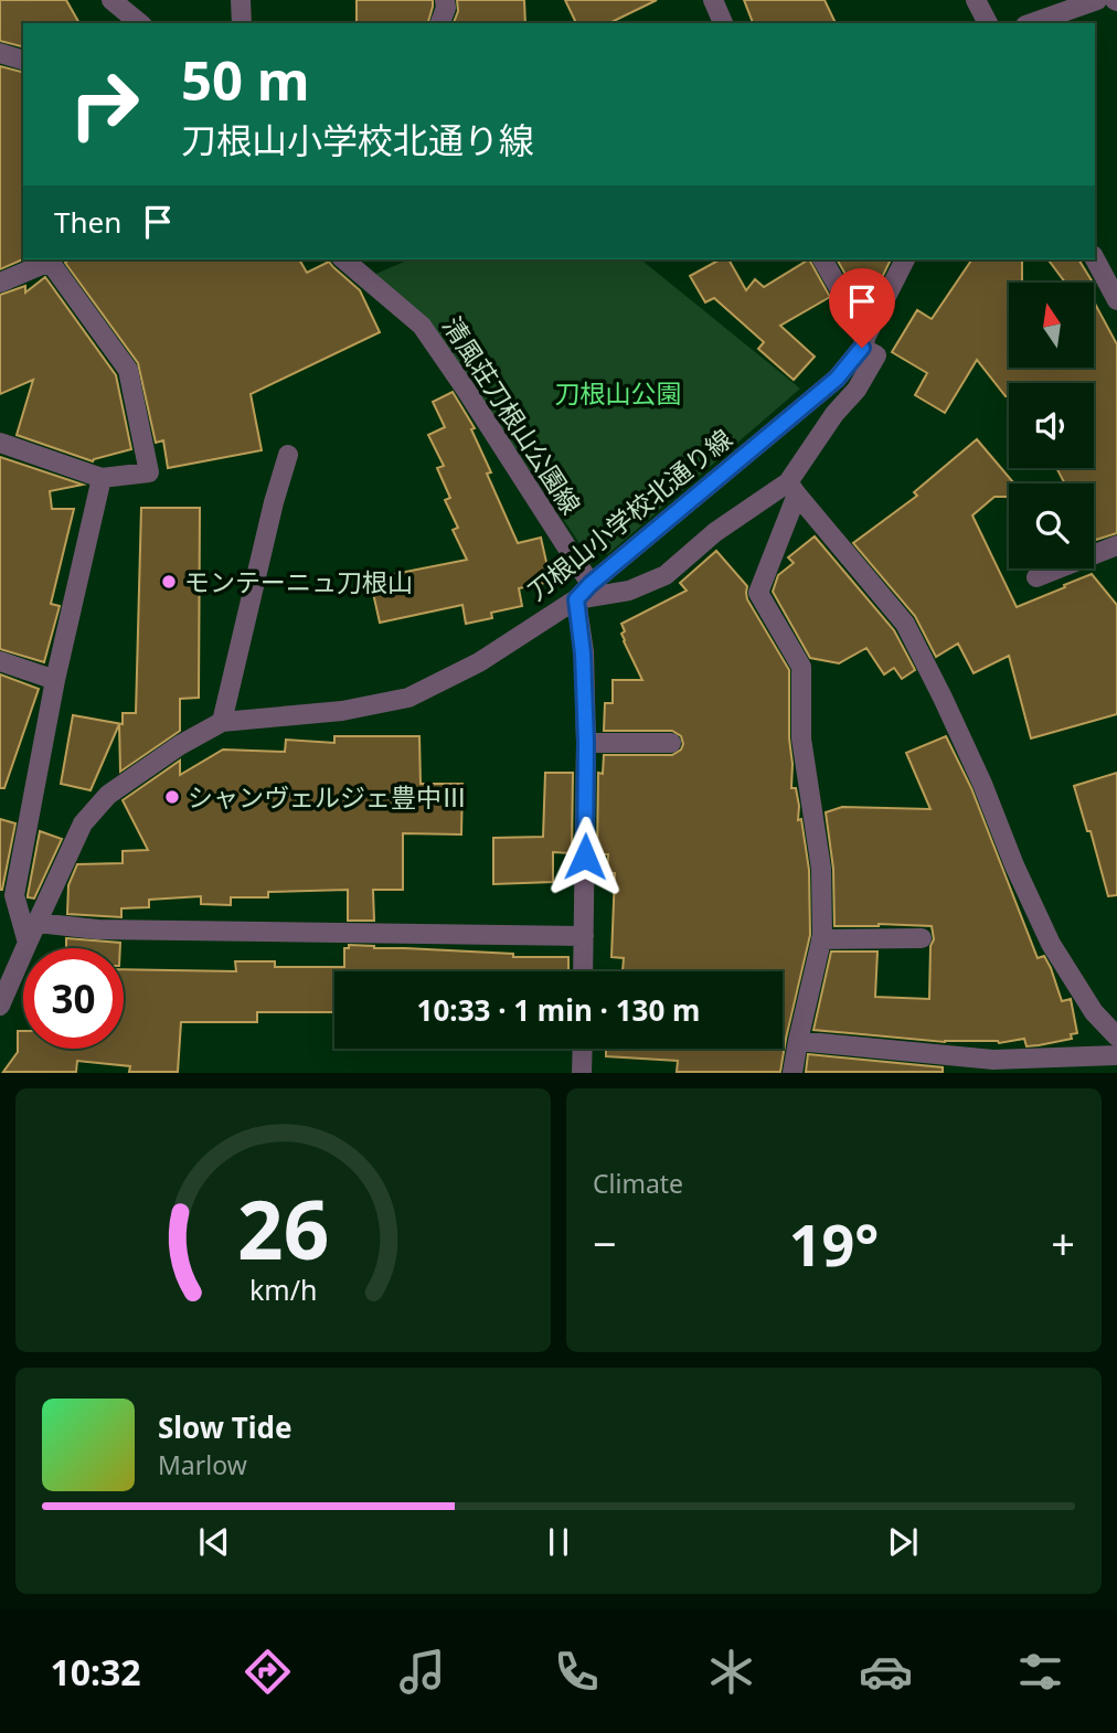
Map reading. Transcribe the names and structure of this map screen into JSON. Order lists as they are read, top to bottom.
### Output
{
  "streets": {
    "street": ["清風荘刀根山公園線", "刀根山小学校北通り線"]
  },
  "crossings": [
    ["清風荘刀根山公園線", "刀根山小学校北通り線"]
  ],
  "parks": ["刀根山公園"],
  "places": ["モンテーニュ刀根山", "シャンヴェルジェ豊中Ⅲ"],
  "north": "top",
  "page": {
    "turn": ["50 m", "刀根山小学校北通り線"],
    "then": "Then",
    "limit": "30",
    "trip": "10:33 · 1 min · 130 m",
    "tile": "Climate",
    "heat": ["−", "19°", "+"],
    "song": ["Slow Tide", "Marlow"],
    "tabs": "10:32",
    "gauge": ["26", "km/h"]
  }
}
